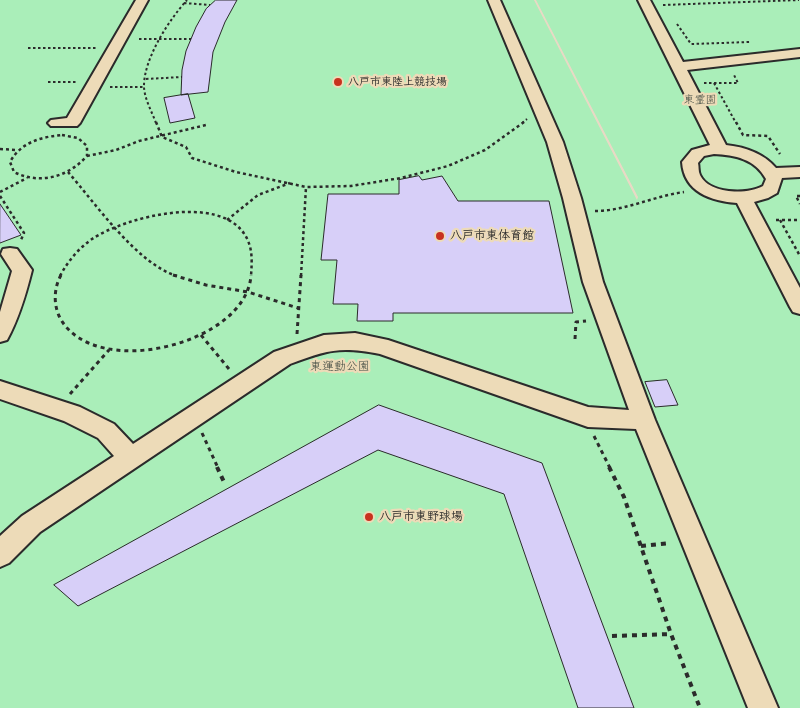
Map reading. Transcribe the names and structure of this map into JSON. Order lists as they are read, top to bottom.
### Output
{
  "parks": ["東霊園", "東運動公園"],
  "places": ["八戸市東陸上競技場", "八戸市東体育館", "八戸市東野球場"]
}
